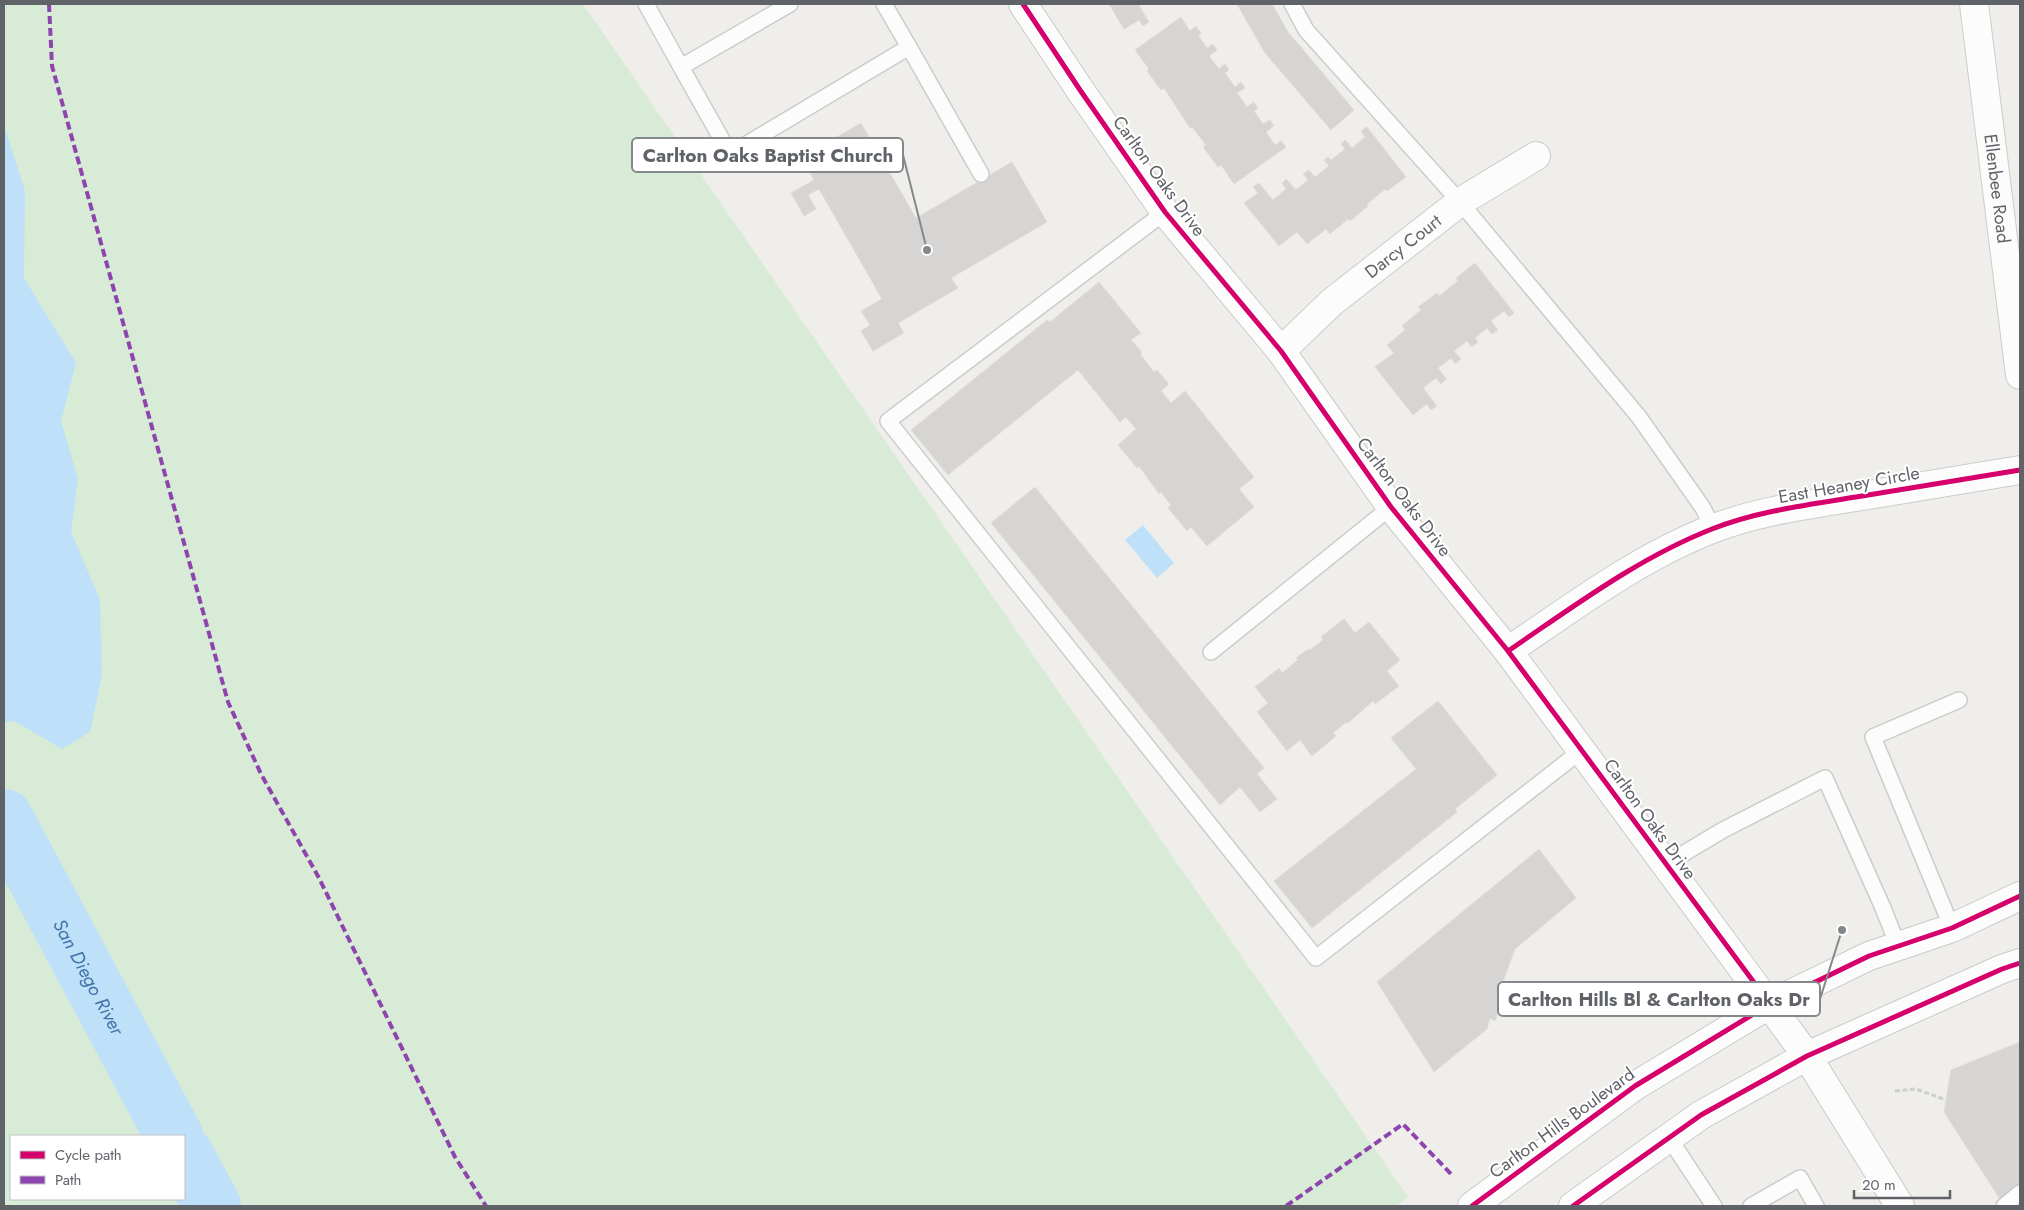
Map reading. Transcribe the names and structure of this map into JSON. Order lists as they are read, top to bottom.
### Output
{
  "streets": {
    "main road": [
      "Carlton Oaks Drive",
      "Ellenbee Road",
      "Darcy Court",
      "East Heaney Circle",
      "Carlton Hills Boulevard"
    ]
  },
  "crossings": [
    ["Carlton Oaks Drive", "Darcy Court"],
    ["Carlton Oaks Drive", "East Heaney Circle"],
    ["Carlton Oaks Drive", "Carlton Hills Boulevard"]
  ],
  "water": ["San Diego River"],
  "places": ["Carlton Oaks Baptist Church", "Carlton Hills Bl & Carlton Oaks Dr"],
  "legend": ["Cycle path", "Path"],
  "scale_bar": "20 m"
}
